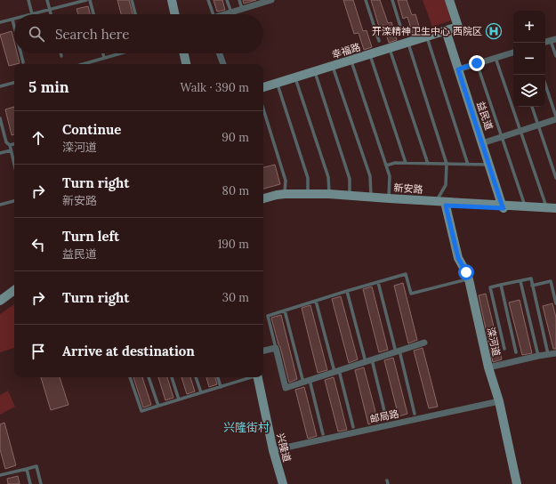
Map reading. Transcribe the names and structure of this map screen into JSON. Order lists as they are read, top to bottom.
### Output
{
  "streets": {
    "main road": [
      "幸福路",
      "益民道",
      "新安路",
      "滦河道",
      "兴隆道"
    ],
    "street": ["邮局路"]
  },
  "crossings": [
    ["幸福路", "益民道"],
    ["益民道", "新安路"],
    ["新安路", "滦河道"],
    ["滦河道", "邮局路"],
    ["邮局路", "兴隆道"]
  ],
  "districts": ["兴隆街村"],
  "places": {
    "hospital": ["开滦精神卫生中心 西院区"]
  },
  "page": {
    "map_buttons": ["+", "−"],
    "search": "Search here",
    "heading": ["5 min", "Walk · 390 m"],
    "list": [
      ["Continue", "滦河道", "90 m"],
      ["Turn right", "新安路", "80 m"],
      ["Turn left", "益民道", "190 m"],
      ["Turn right", "30 m"],
      "Arrive at destination"
    ]
  }
}
